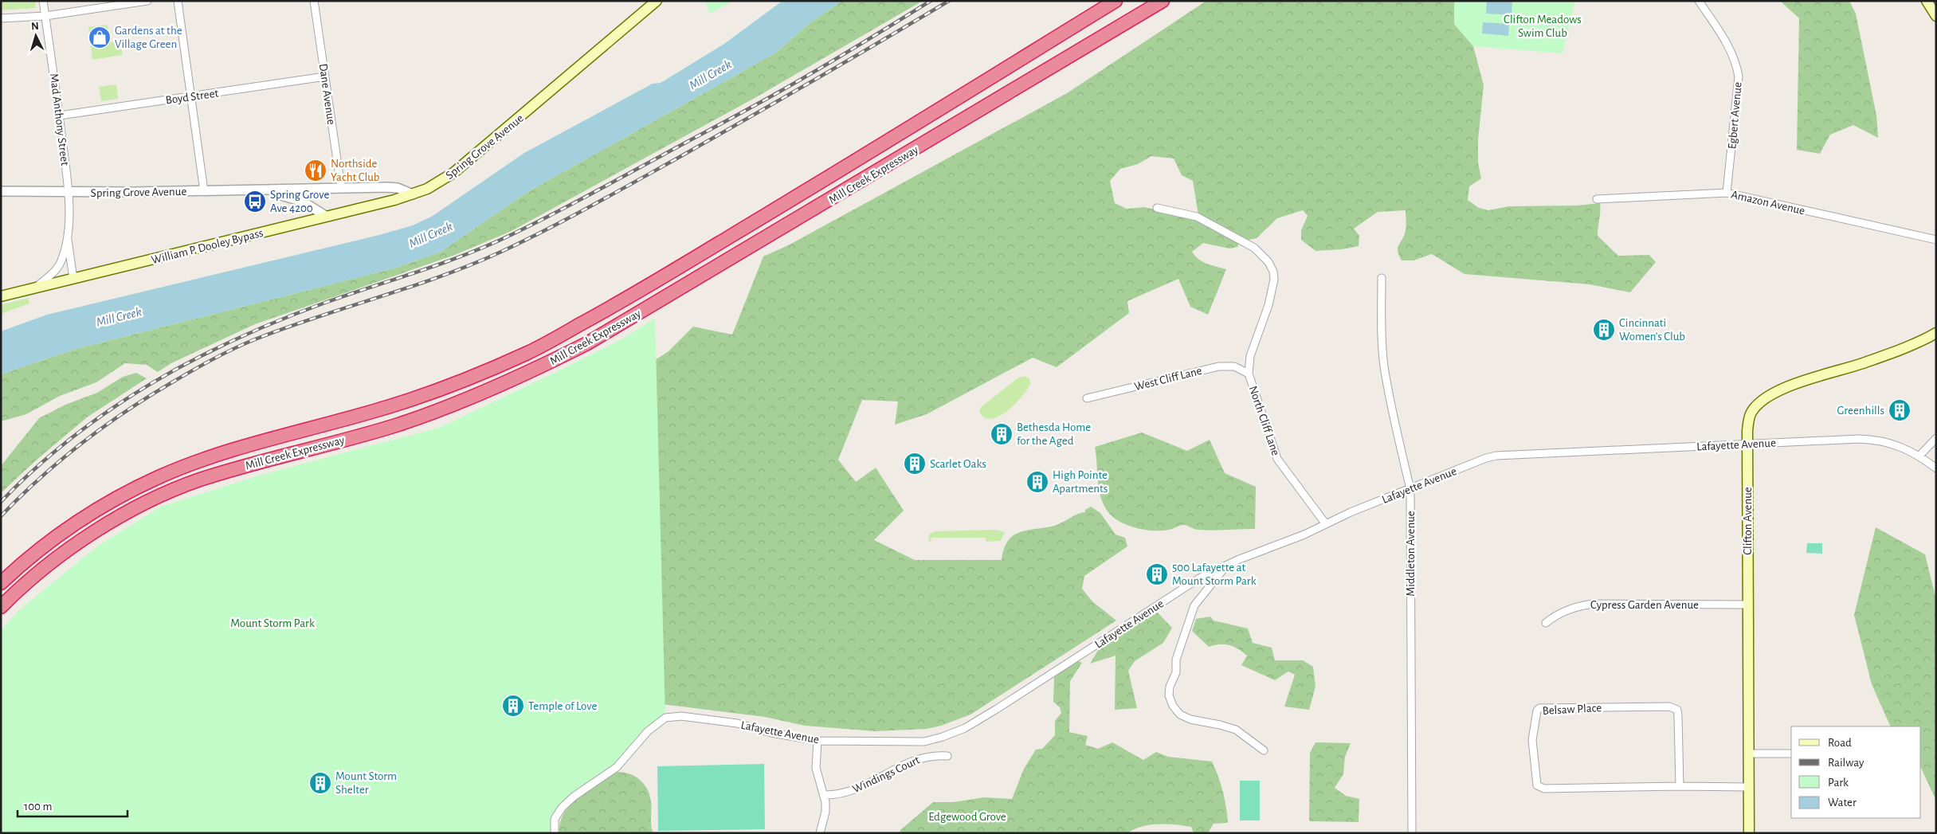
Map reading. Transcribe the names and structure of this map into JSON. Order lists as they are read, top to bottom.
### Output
{
  "streets": {
    "highway": ["Mill Creek Expressway"],
    "main road": ["Spring Grove Avenue", "William P. Dooley Bypass", "Clifton Avenue"],
    "street": [
      "Dane Avenue",
      "Boyd Street",
      "Egbert Avenue",
      "Mad Anthony Street",
      "Amazon Avenue",
      "West Cliff Lane",
      "North Cliff Lane",
      "Lafayette Avenue",
      "Middleton Avenue",
      "Cypress Garden Avenue",
      "Belsaw Place",
      "Windings Court"
    ]
  },
  "crossings": [
    ["Dane Avenue", "Boyd Street"],
    ["Dane Avenue", "Spring Grove Avenue"],
    ["Boyd Street", "Mad Anthony Street"],
    ["Egbert Avenue", "Amazon Avenue"],
    ["Mad Anthony Street", "Spring Grove Avenue"],
    ["Mad Anthony Street", "William P. Dooley Bypass"],
    ["Spring Grove Avenue", "William P. Dooley Bypass"],
    ["West Cliff Lane", "North Cliff Lane"],
    ["North Cliff Lane", "Lafayette Avenue"],
    ["Lafayette Avenue", "Clifton Avenue"],
    ["Lafayette Avenue", "Middleton Avenue"],
    ["Clifton Avenue", "Cypress Garden Avenue"],
    ["Clifton Avenue", "Belsaw Place"]
  ],
  "water": ["Mill Creek"],
  "parks": ["Clifton Meadows Swim Club", "Mount Storm Park", "Edgewood Grove"],
  "places": {
    "shop": ["Gardens at the Village Green"],
    "restaurant": ["Northside Yacht Club"],
    "bus stop": ["Spring Grove Ave 4200"],
    "building": [
      "Cincinnati Women’s Club",
      "Greenhills",
      "Bethesda Home for the Aged",
      "Scarlet Oaks",
      "High Pointe Apartments",
      "500 Lafayette at Mount Storm Park",
      "Temple of Love",
      "Mount Storm Shelter"
    ]
  },
  "legend": [
    "Road",
    "Railway",
    "Park",
    "Water"
  ],
  "scale_bar": "100 m",
  "north": "top"
}
